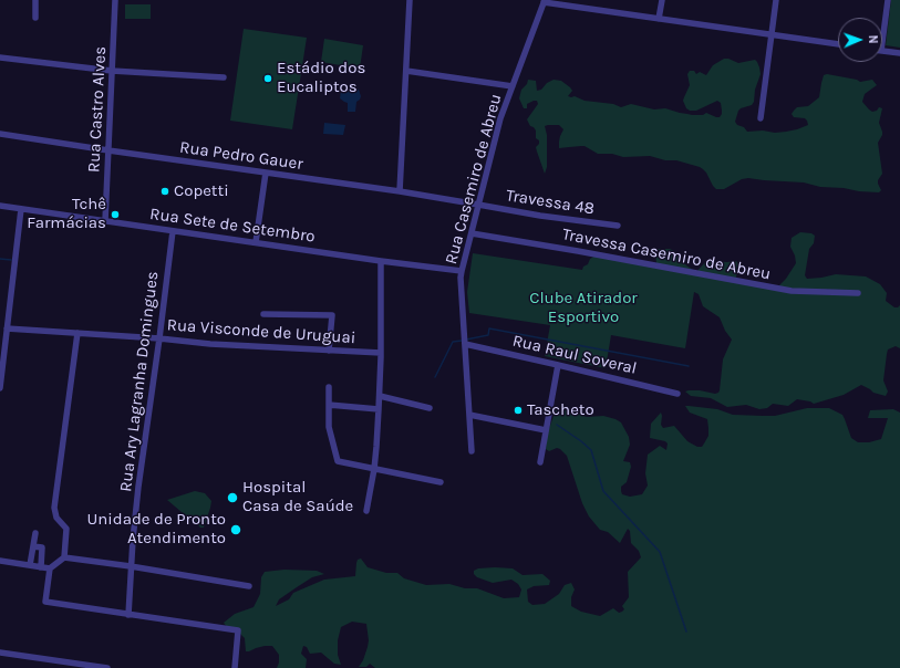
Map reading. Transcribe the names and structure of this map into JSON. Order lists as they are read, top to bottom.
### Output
{
  "streets": {
    "street": [
      "Rua Castro Alves",
      "Rua Pedro Gauer",
      "Rua Casemiro de Abreu",
      "Travessa 48",
      "Rua Sete de Setembro",
      "Travessa Casemiro de Abreu",
      "Rua Visconde de Uruguai",
      "Rua Raul Soveral",
      "Rua Ary Lagranha Domingues"
    ]
  },
  "crossings": [
    ["Rua Castro Alves", "Rua Pedro Gauer"],
    ["Rua Castro Alves", "Rua Sete de Setembro"],
    ["Rua Pedro Gauer", "Rua Casemiro de Abreu"],
    ["Rua Pedro Gauer", "Travessa 48"],
    ["Rua Casemiro de Abreu", "Travessa 48"],
    ["Rua Casemiro de Abreu", "Rua Sete de Setembro"],
    ["Rua Casemiro de Abreu", "Travessa Casemiro de Abreu"],
    ["Rua Casemiro de Abreu", "Rua Raul Soveral"],
    ["Rua Sete de Setembro", "Rua Ary Lagranha Domingues"],
    ["Rua Visconde de Uruguai", "Rua Ary Lagranha Domingues"]
  ],
  "parks": ["Clube Atirador Esportivo"],
  "places": [
    "Estádio dos Eucaliptos",
    "Copetti",
    "Tchê Farmácias",
    "Tascheto",
    "Hospital Casa de Saúde",
    "Unidade de Pronto Atendimento"
  ],
  "north": "right"
}
